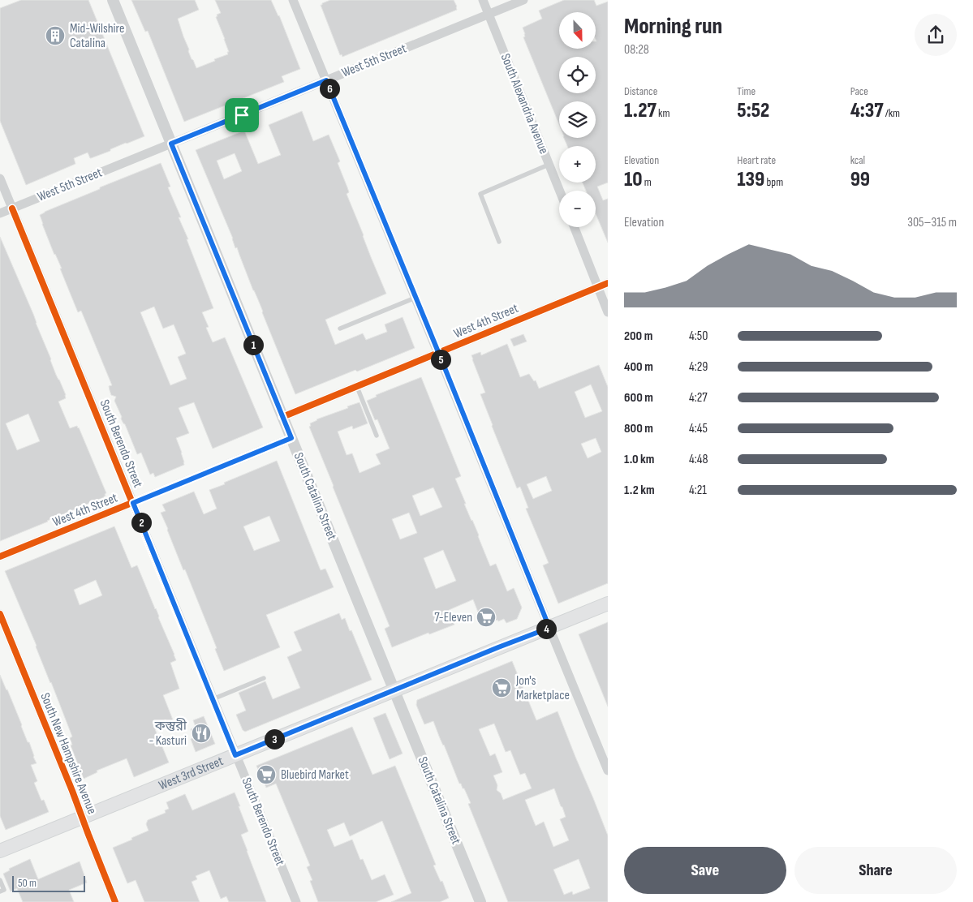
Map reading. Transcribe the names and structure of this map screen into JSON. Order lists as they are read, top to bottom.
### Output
{
  "streets": {
    "main road": ["West 3rd Street"],
    "street": [
      "West 5th Street",
      "South Alexandria Avenue",
      "West 4th Street",
      "South Berendo Street",
      "South Catalina Street",
      "South New Hampshire Avenue"
    ]
  },
  "crossings": [
    ["West 5th Street", "South Alexandria Avenue"],
    ["West 5th Street", "South Berendo Street"],
    ["West 5th Street", "South Catalina Street"],
    ["West 4th Street", "South Berendo Street"],
    ["West 4th Street", "South Catalina Street"],
    ["South Berendo Street", "West 3rd Street"],
    ["South Catalina Street", "West 3rd Street"],
    ["South New Hampshire Avenue", "West 3rd Street"]
  ],
  "places": {
    "building": ["Mid-Wilshire Catalina"],
    "supermarket": ["7-Eleven", "Jon's Marketplace", "Bluebird Market"],
    "restaurant": ["কস্তুরী - Kasturi"]
  },
  "scale_bar": "50 m",
  "north": "bottom",
  "page": {
    "heading": ["Morning run", "08:28"],
    "map_buttons": ["+", "−"],
    "stats": [
      ["Distance", "1.27 km"],
      ["Time", "5:52"],
      ["Pace", "4:37 /km"],
      ["Elevation", "10 m"],
      ["Heart rate", "139 bpm"],
      ["kcal", "99"]
    ],
    "pins": [
      "6",
      "1",
      "5",
      "2",
      "4",
      "3"
    ],
    "chart": ["Elevation", "305–315 m"],
    "list": [
      {
        "name": "200 m",
        "note": "4:50"
      },
      {
        "name": "400 m",
        "note": "4:29"
      },
      {
        "name": "600 m",
        "note": "4:27"
      },
      {
        "name": "800 m",
        "note": "4:45"
      },
      {
        "name": "1.0 km",
        "note": "4:48"
      },
      {
        "name": "1.2 km",
        "note": "4:21"
      }
    ],
    "buttons": ["Save", "Share"],
    "scale": "50 m"
  }
}
